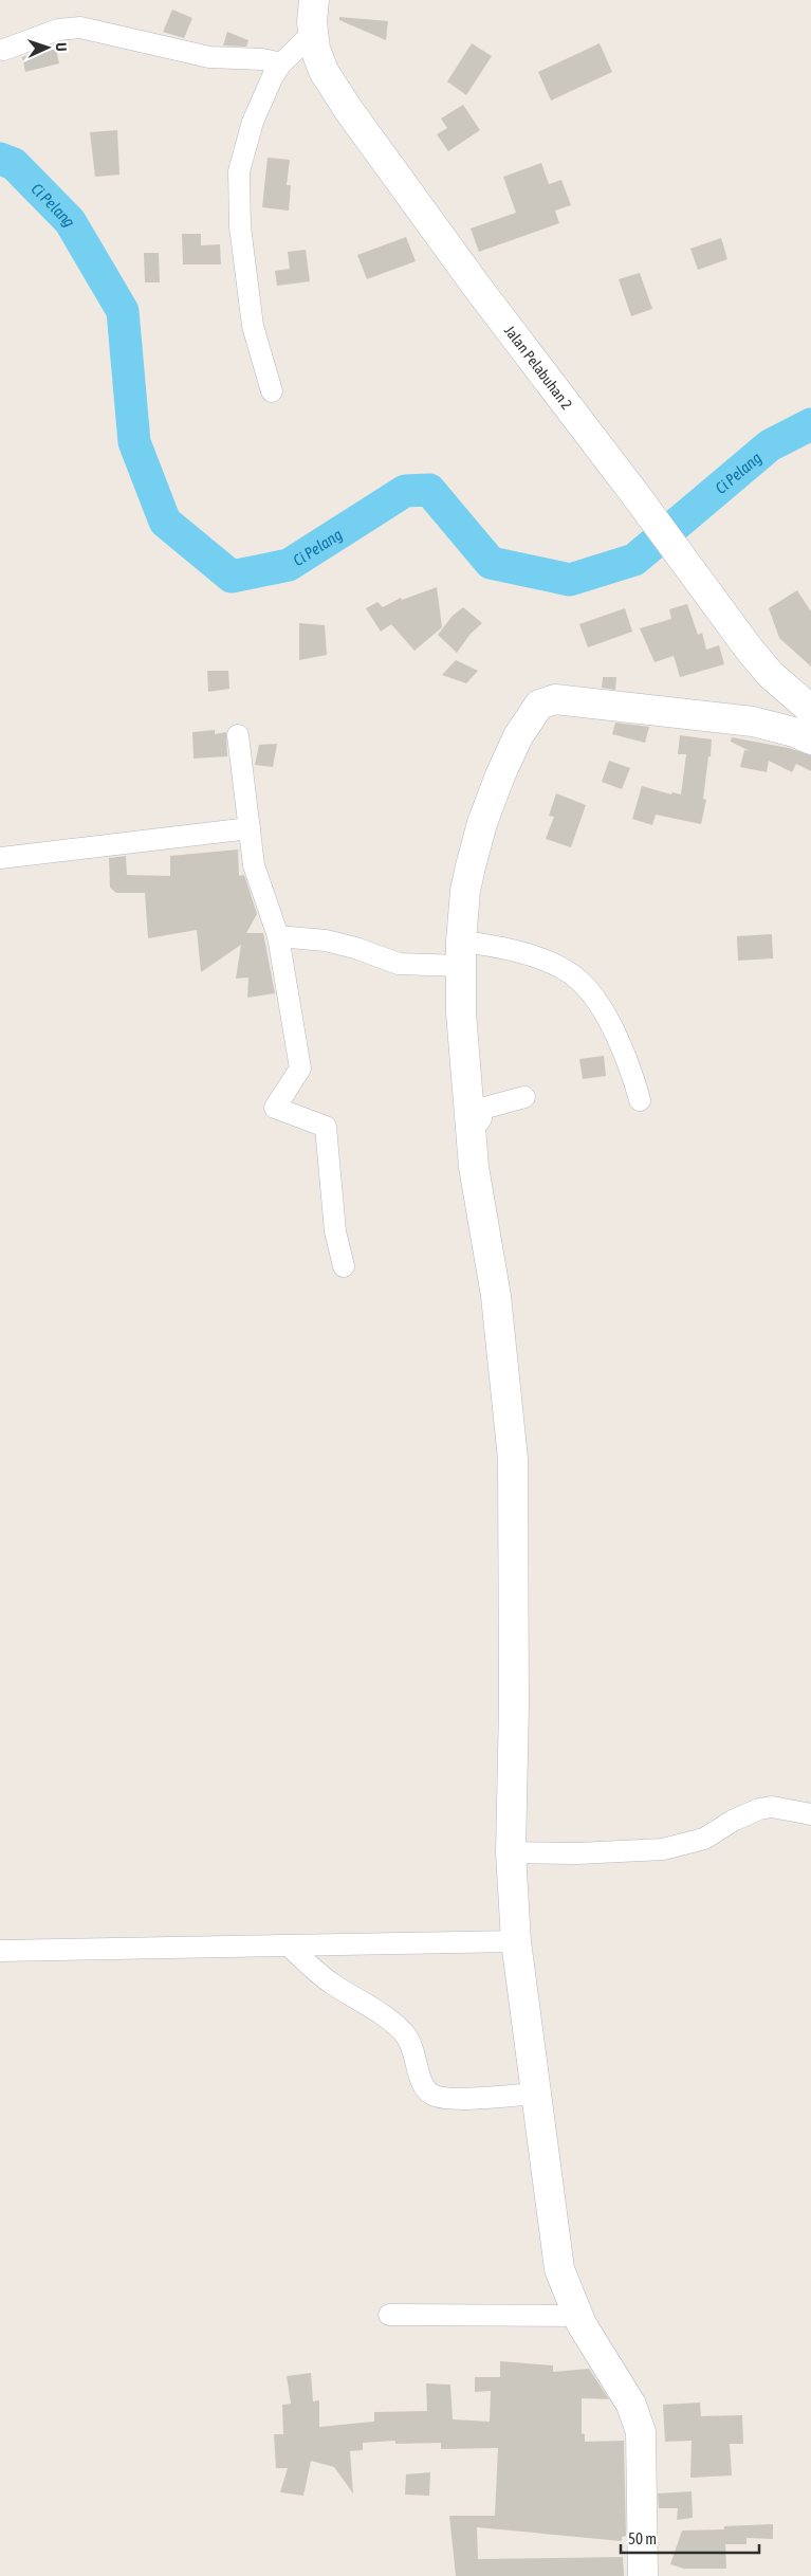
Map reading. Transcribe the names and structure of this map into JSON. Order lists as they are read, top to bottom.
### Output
{
  "streets": {
    "street": ["Jalan Pelabuhan 2"]
  },
  "water": ["Ci Pelang"],
  "scale_bar": "50 m",
  "north": "right"
}
